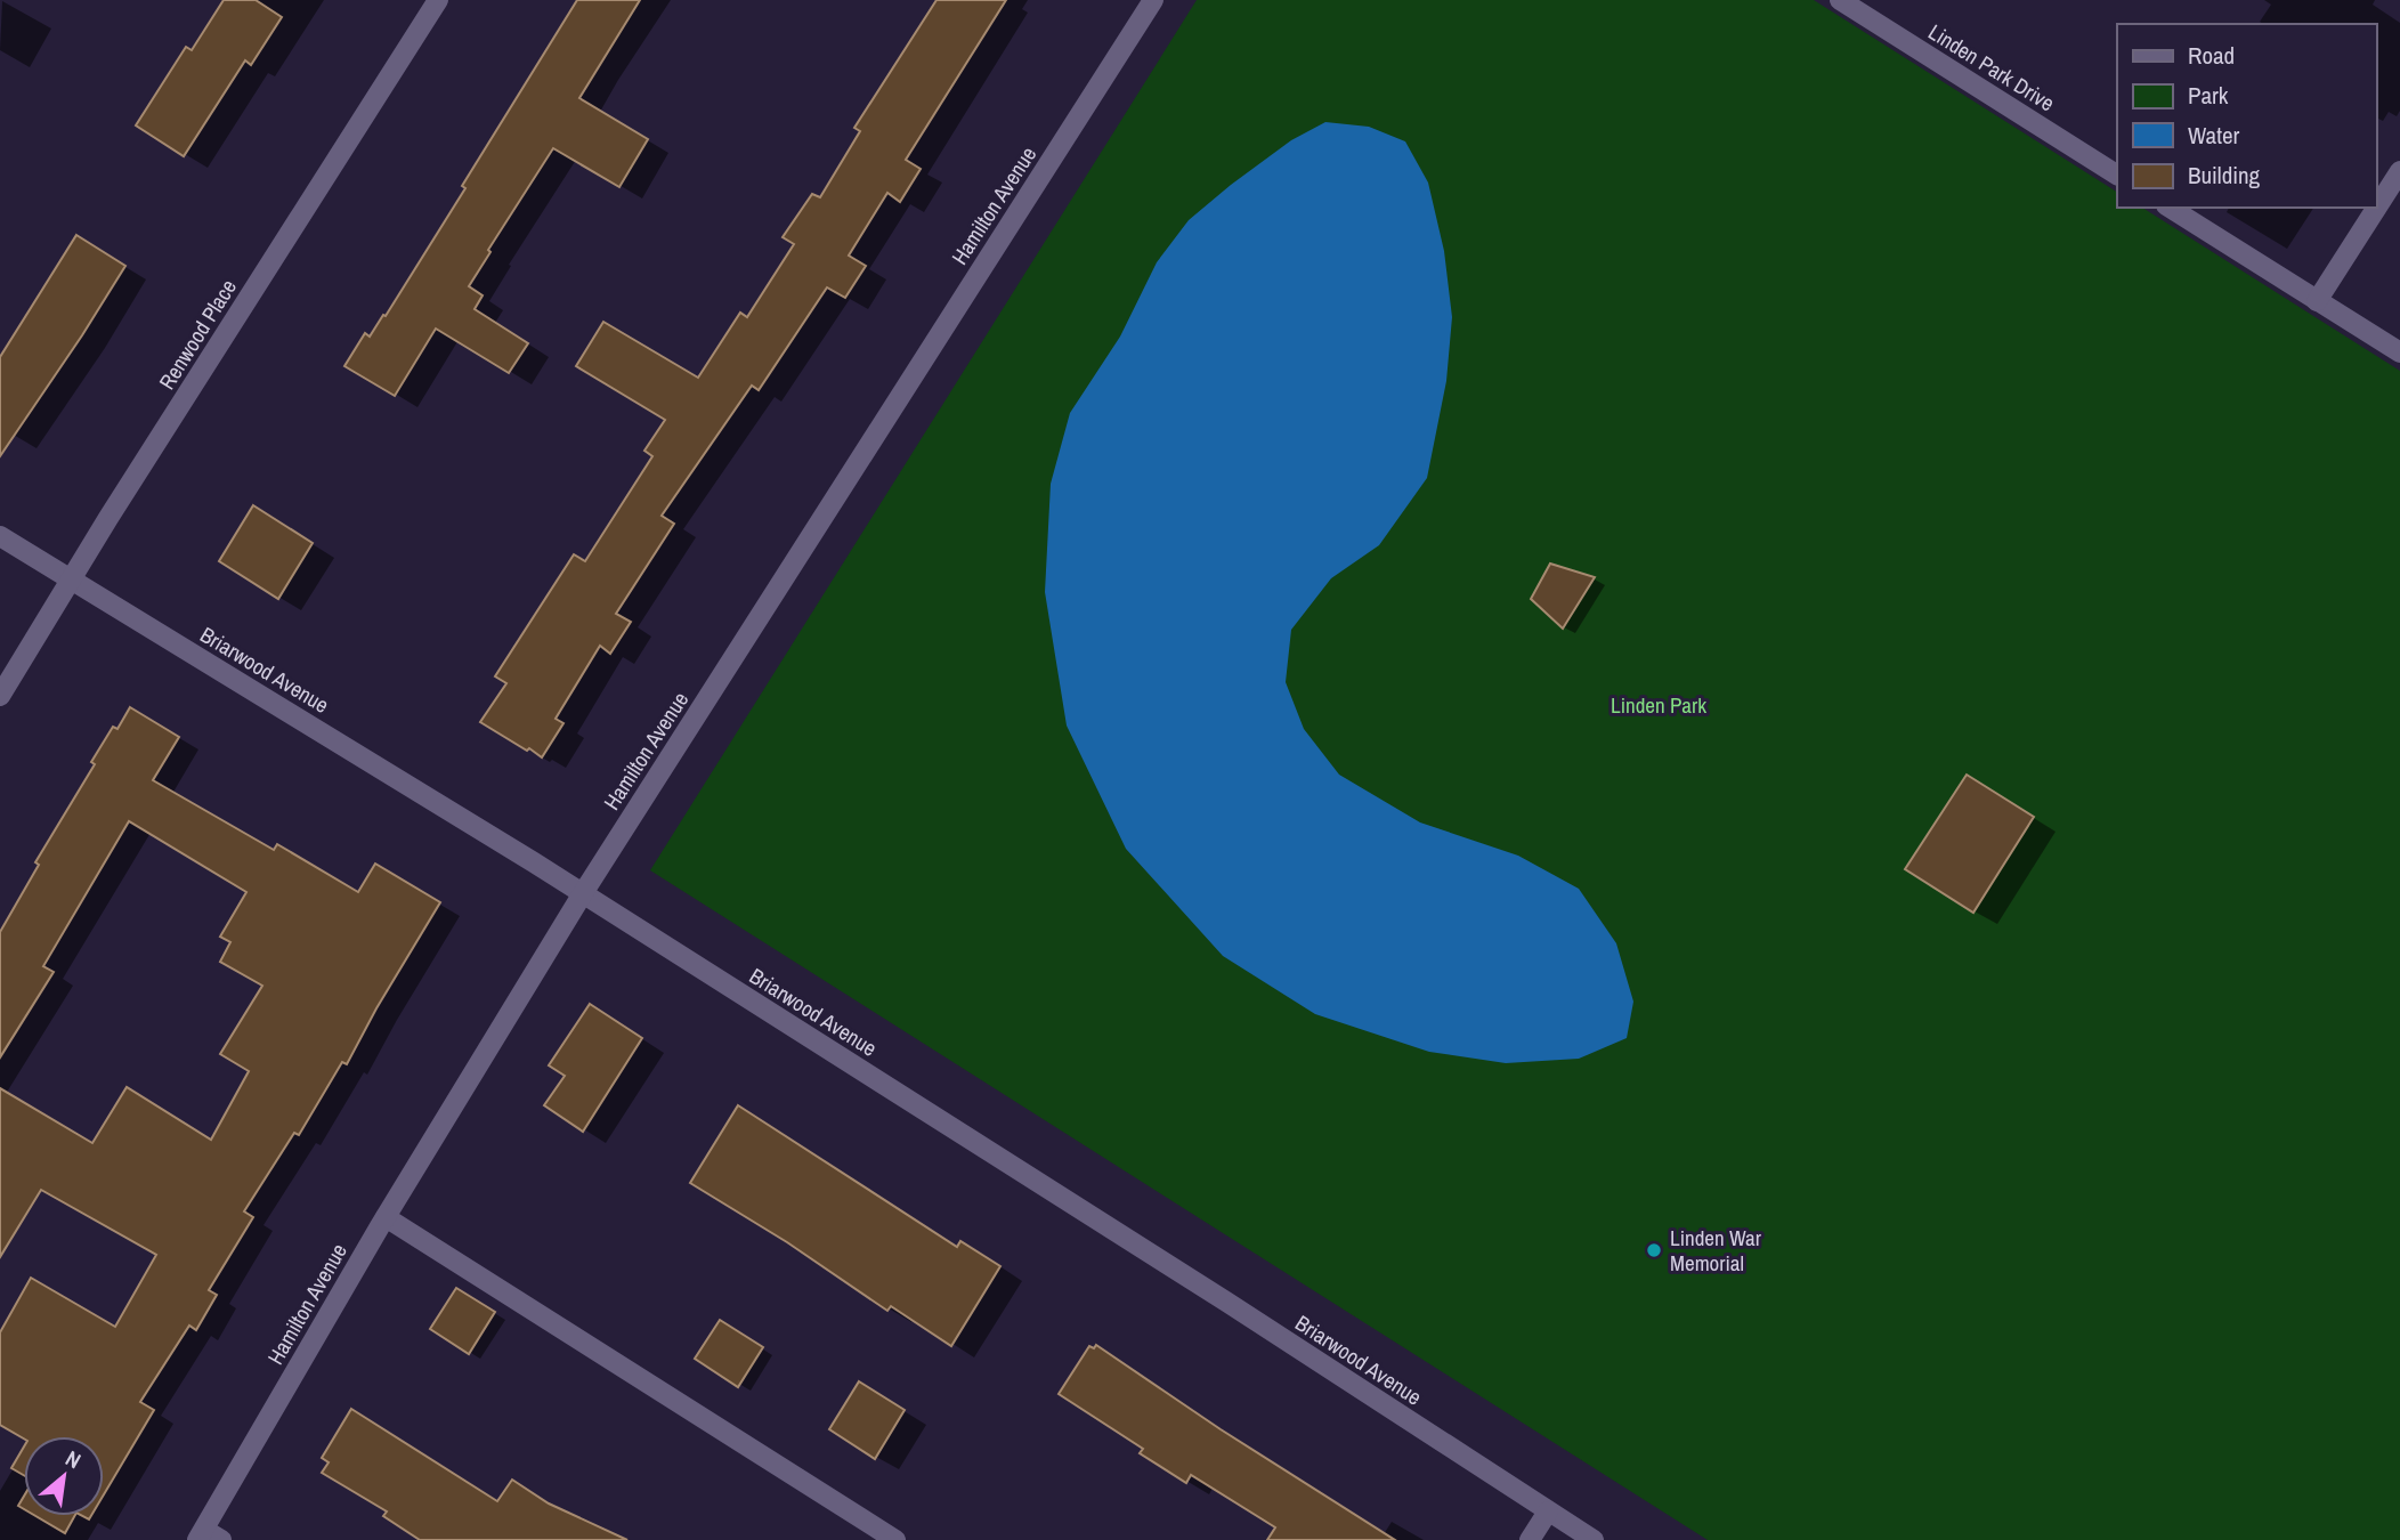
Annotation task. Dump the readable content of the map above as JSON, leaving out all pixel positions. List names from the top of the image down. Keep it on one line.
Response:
{"streets":{"street":["Linden Park Drive","Hamilton Avenue","Renwood Place","Briarwood Avenue"]},"crossings":[["Hamilton Avenue","Briarwood Avenue"],["Renwood Place","Briarwood Avenue"]],"parks":["Linden Park"],"places":["Linden War Memorial"],"legend":["Road","Park","Water","Building"],"north":"top right"}
